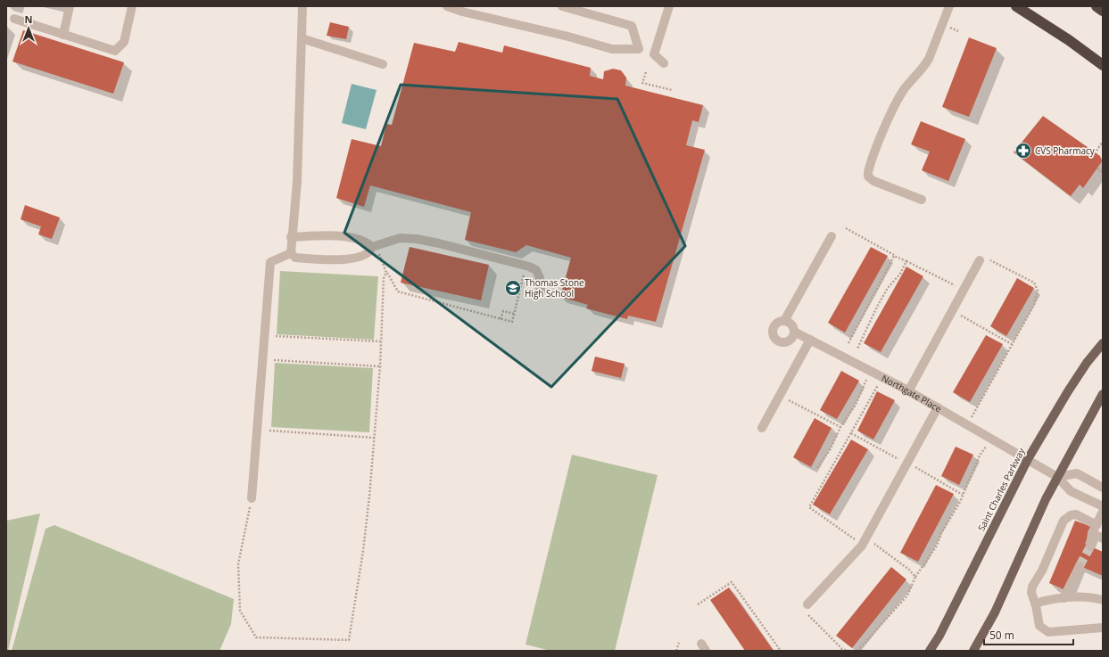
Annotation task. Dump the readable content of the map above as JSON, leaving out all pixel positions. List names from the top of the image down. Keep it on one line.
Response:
{"streets":{"main road":["Saint Charles Parkway"],"street":["Northgate Place"]},"crossings":[["Northgate Place","Saint Charles Parkway"]],"places":{"pharmacy":["CVS Pharmacy"],"school or university":["Thomas Stone High School"]},"scale_bar":"50 m","north":"top"}
